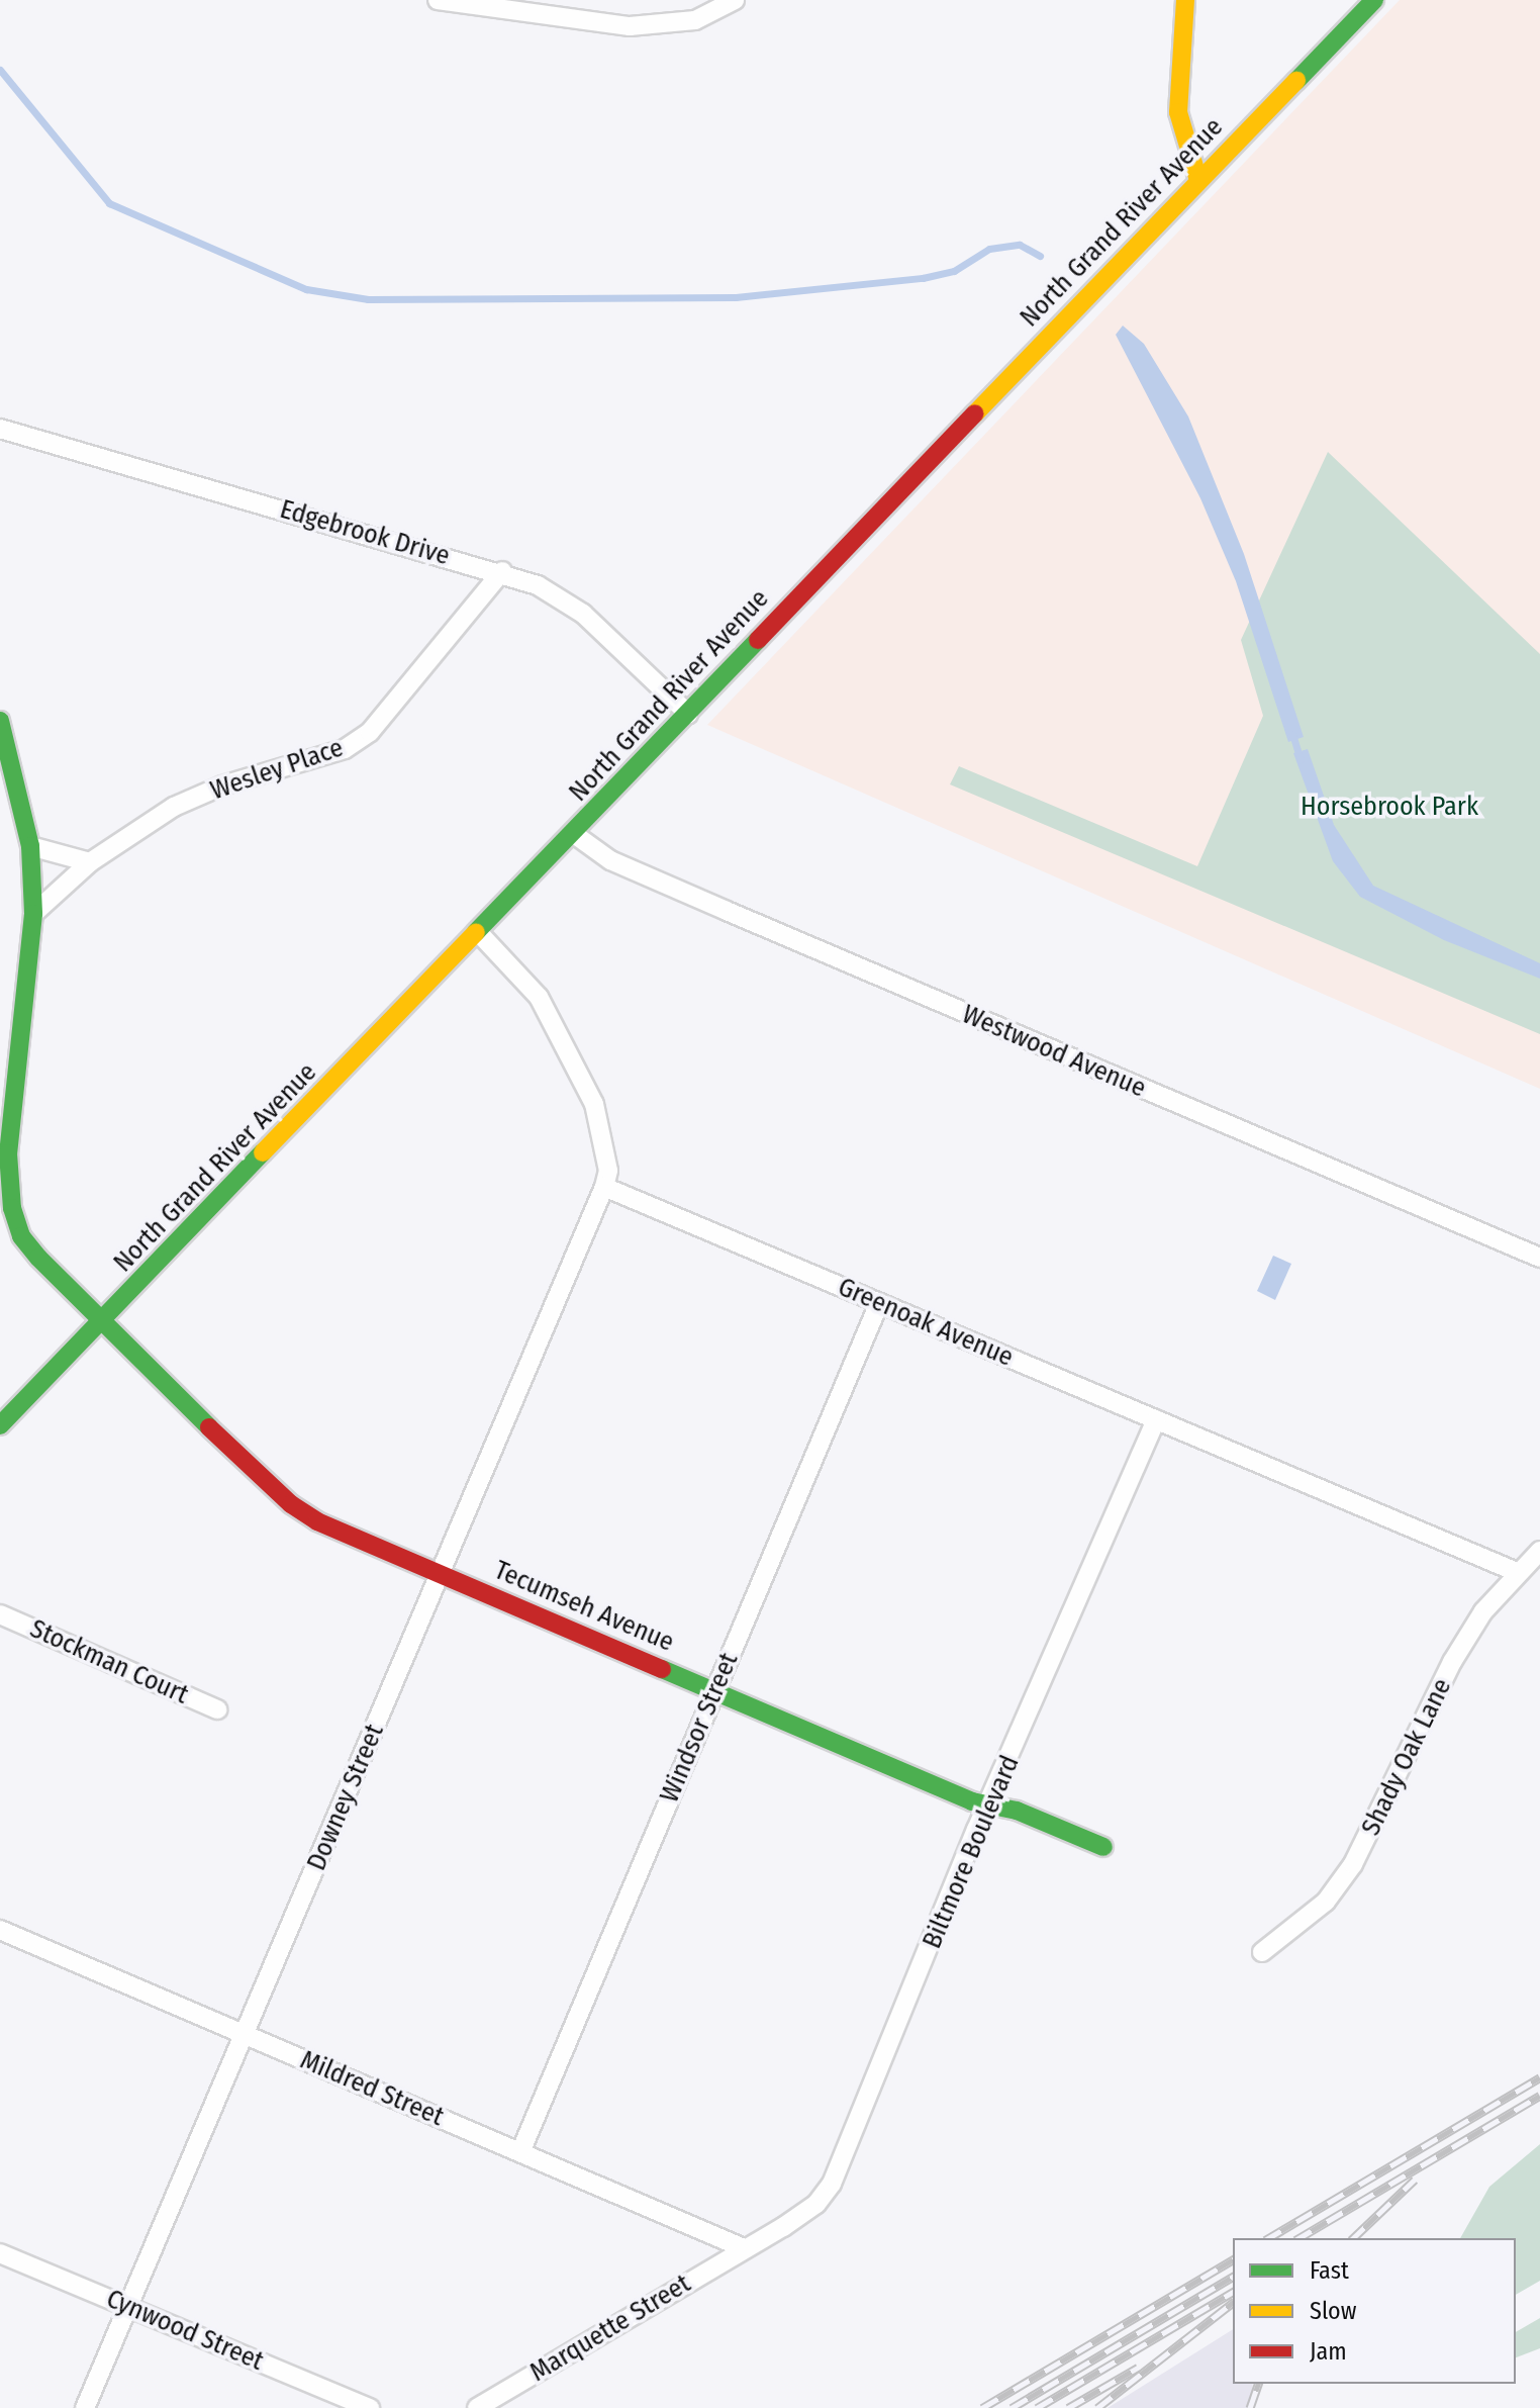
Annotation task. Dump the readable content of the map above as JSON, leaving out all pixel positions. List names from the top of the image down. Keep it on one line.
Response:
{"streets":{"main road":["North Grand River Avenue","Tecumseh Avenue"],"street":["Edgebrook Drive","Wesley Place","Westwood Avenue","Greenoak Avenue","Stockman Court","Windsor Street","Shady Oak Lane","Downey Street","Biltmore Boulevard","Mildred Street","Marquette Street","Cynwood Street"]},"crossings":[["North Grand River Avenue","Edgebrook Drive"],["North Grand River Avenue","Westwood Avenue"],["North Grand River Avenue","Tecumseh Avenue"],["Edgebrook Drive","Wesley Place"],["Wesley Place","Tecumseh Avenue"],["Greenoak Avenue","Windsor Street"],["Greenoak Avenue","Shady Oak Lane"],["Greenoak Avenue","Downey Street"],["Greenoak Avenue","Biltmore Boulevard"],["Tecumseh Avenue","Windsor Street"],["Tecumseh Avenue","Downey Street"],["Tecumseh Avenue","Biltmore Boulevard"],["Windsor Street","Mildred Street"],["Downey Street","Mildred Street"],["Downey Street","Cynwood Street"],["Biltmore Boulevard","Mildred Street"],["Biltmore Boulevard","Marquette Street"],["Mildred Street","Marquette Street"]],"parks":["Horsebrook Park"],"legend":["Fast","Slow","Jam"]}
